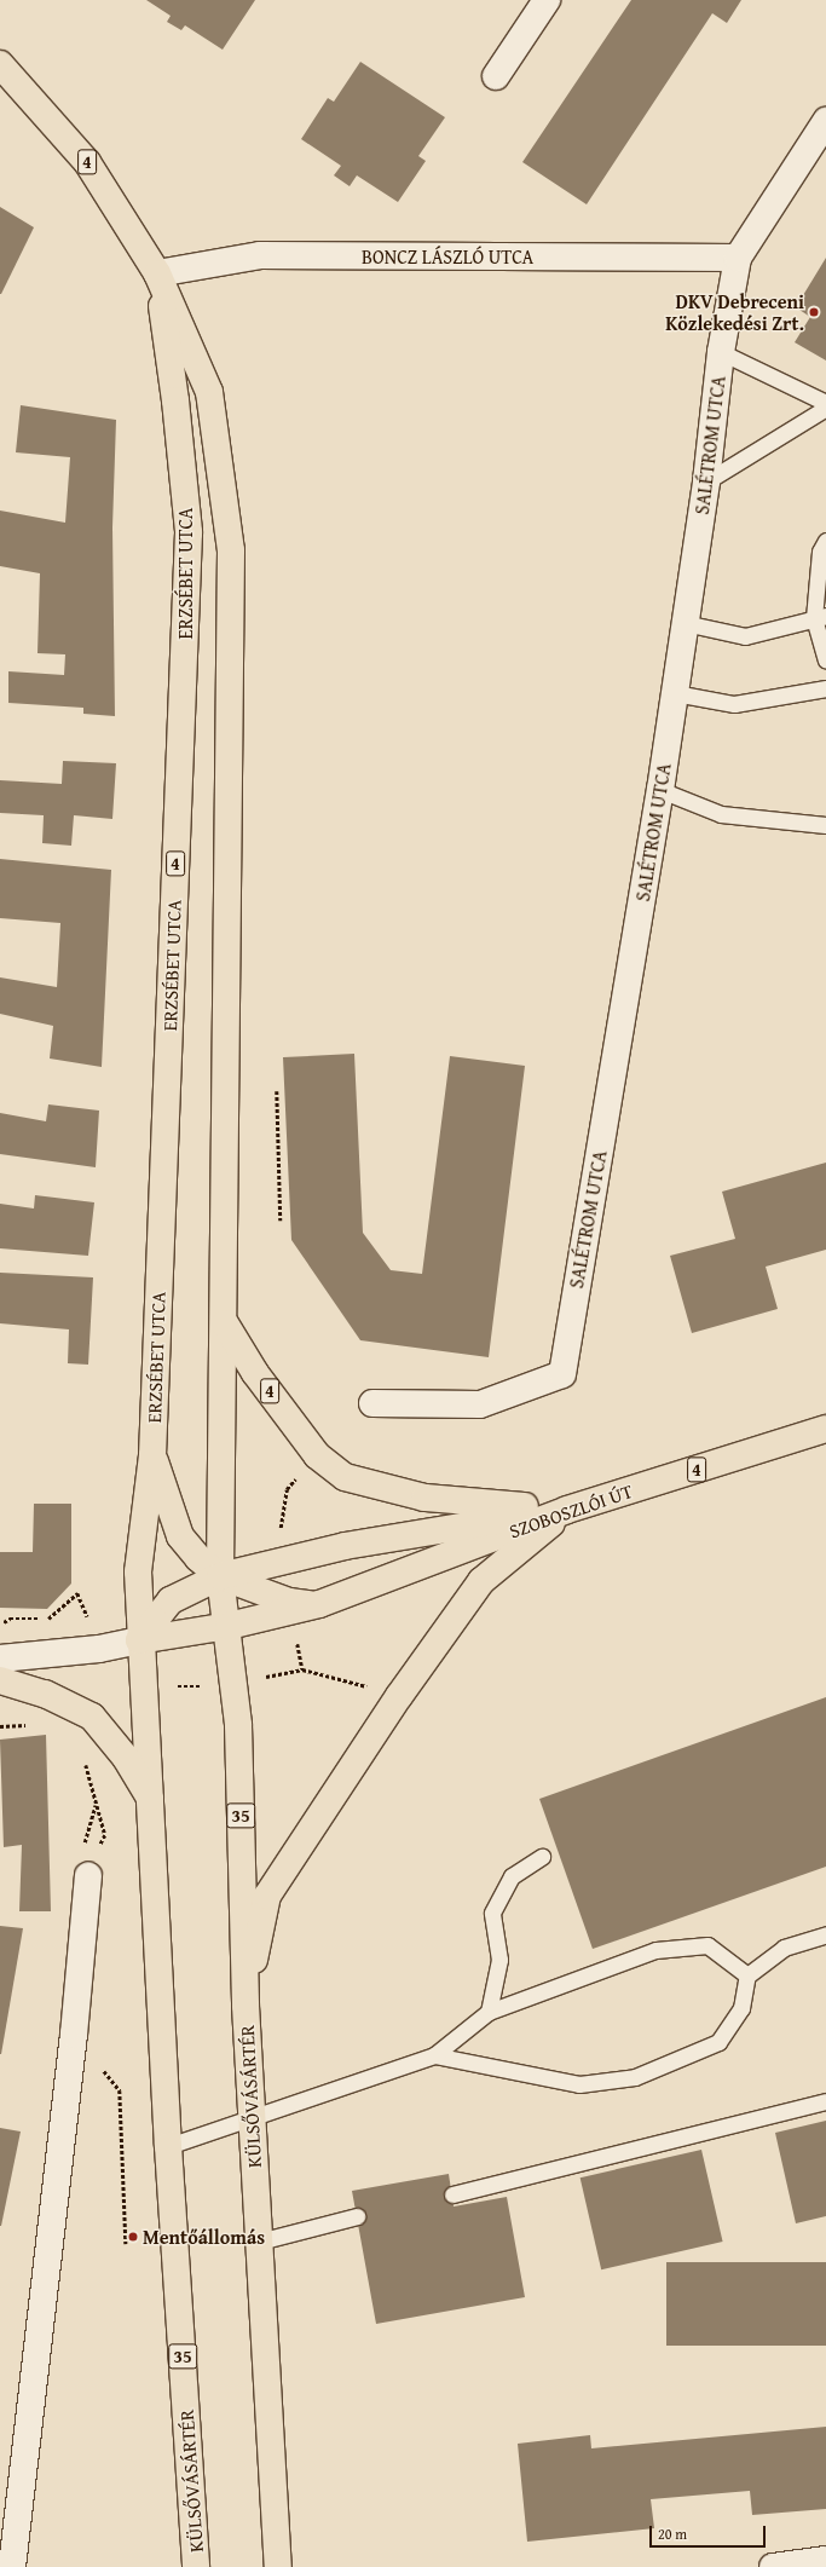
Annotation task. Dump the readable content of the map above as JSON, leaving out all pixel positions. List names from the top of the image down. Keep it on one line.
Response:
{"streets":{"main road":["4","ERZSÉBET UTCA","SZOBOSZLÓI ÚT","35","KÜLSŐVÁSÁRTÉR"],"street":["BONCZ LÁSZLÓ UTCA","SALÉTROM UTCA"]},"crossings":[["4","ERZSÉBET UTCA"],["4","SZOBOSZLÓI ÚT"],["4","KÜLSŐVÁSÁRTÉR"],["BONCZ LÁSZLÓ UTCA","SALÉTROM UTCA"],["BONCZ LÁSZLÓ UTCA","ERZSÉBET UTCA"],["ERZSÉBET UTCA","SZOBOSZLÓI ÚT"],["ERZSÉBET UTCA","KÜLSŐVÁSÁRTÉR"],["SZOBOSZLÓI ÚT","KÜLSŐVÁSÁRTÉR"]],"places":["DKV Debreceni Közlekedési Zrt.","Mentőállomás"],"scale_bar":"20 m"}
